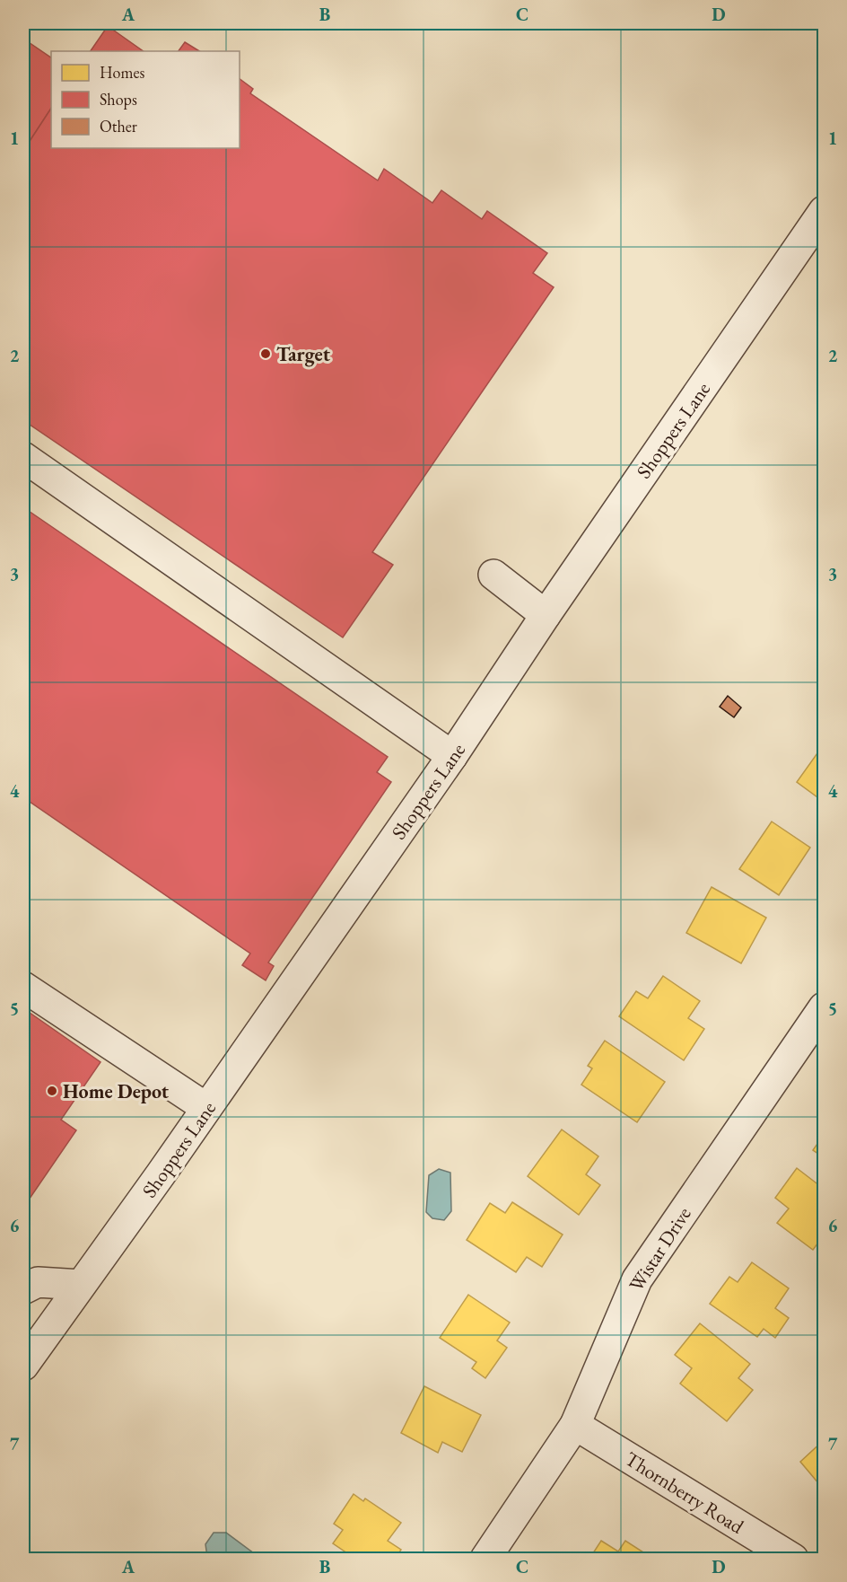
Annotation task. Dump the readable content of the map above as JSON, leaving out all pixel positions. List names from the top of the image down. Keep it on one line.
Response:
{"streets":{"street":["Shoppers Lane","Wistar Drive","Thornberry Road"]},"crossings":[["Wistar Drive","Thornberry Road"]],"places":["Target","Home Depot"],"legend":["Homes","Shops","Other"],"grid":{"columns":["A","B","C","D"],"rows":["1","2","3","4","5","6","7"]}}
